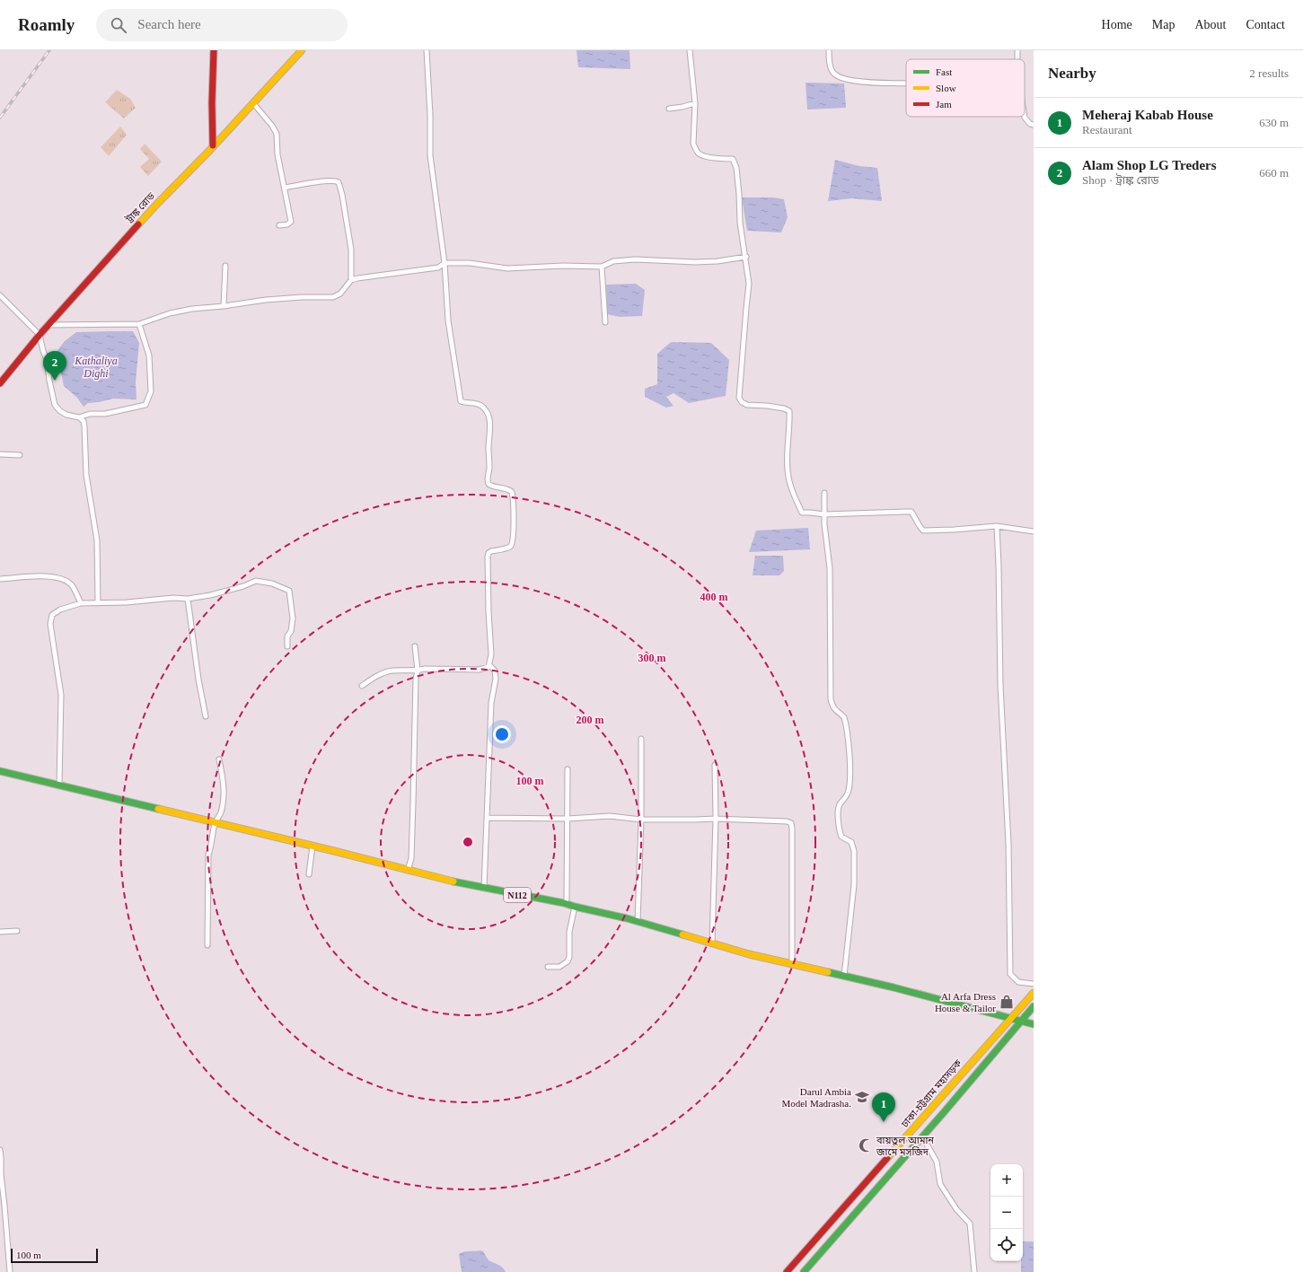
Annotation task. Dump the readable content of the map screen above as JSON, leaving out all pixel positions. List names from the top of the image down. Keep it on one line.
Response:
{"streets":{"main road":["ট্রাঙ্ক রোড","N112","ঢাকা-চট্টগ্রাম মহাসড়ক"]},"crossings":[["N112","ঢাকা-চট্টগ্রাম মহাসড়ক"]],"water":["Kathaliya Dighi"],"places":{"shop":["Al Arfa Dress House & Tailor"],"school or university":["Darul Ambia Model Madrasha."],"mosque":["বায়তুল আমান জামে মসজিদ"]},"legend":["Fast","Slow","Jam"],"scale_bar":"100 m","page":{"header":"Roamly","search":"Search here","nav":["Home","Map","About","Contact"],"heading":["Nearby","2 results"],"list":[{"mark":"1","name":"Meheraj Kabab House","note":"Restaurant","value":"630 m"},{"mark":"2","name":"Alam Shop LG Treders","note":"Shop · ট্রাঙ্ক রোড","value":"660 m"}],"pins":["2","1"],"map_buttons":["+","−"],"scale":"100 m"},"rings":["400 m","300 m","200 m","100 m"]}
